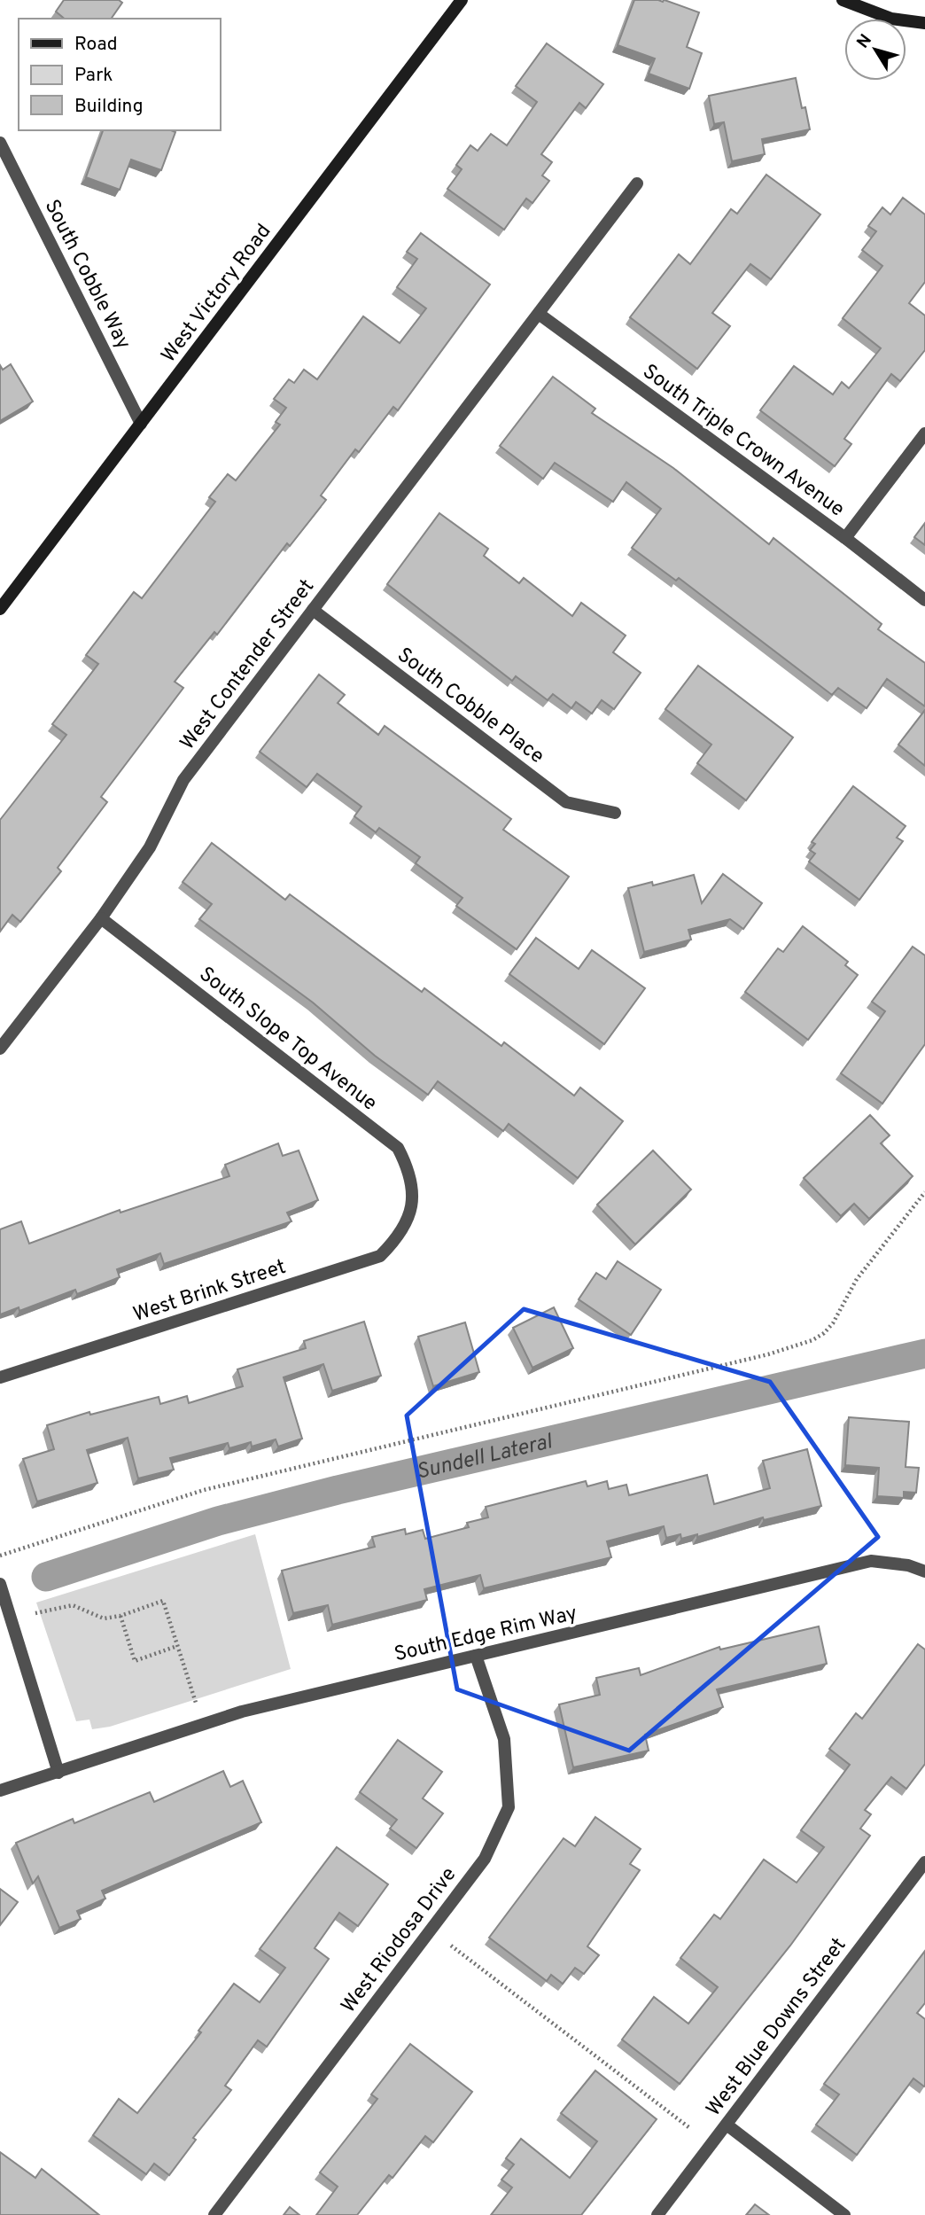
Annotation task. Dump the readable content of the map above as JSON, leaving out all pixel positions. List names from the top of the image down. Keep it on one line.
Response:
{"streets":{"main road":["West Victory Road"],"street":["South Cobble Way","South Triple Crown Avenue","West Contender Street","South Cobble Place","South Slope Top Avenue","West Brink Street","South Edge Rim Way","West Riodosa Drive","West Blue Downs Street"]},"crossings":[["South Cobble Way","West Victory Road"],["South Triple Crown Avenue","West Contender Street"],["West Contender Street","South Cobble Place"],["West Contender Street","South Slope Top Avenue"],["South Slope Top Avenue","West Brink Street"],["South Edge Rim Way","West Riodosa Drive"]],"water":["Sundell Lateral"],"legend":["Road","Park","Building"],"north":"top left"}
